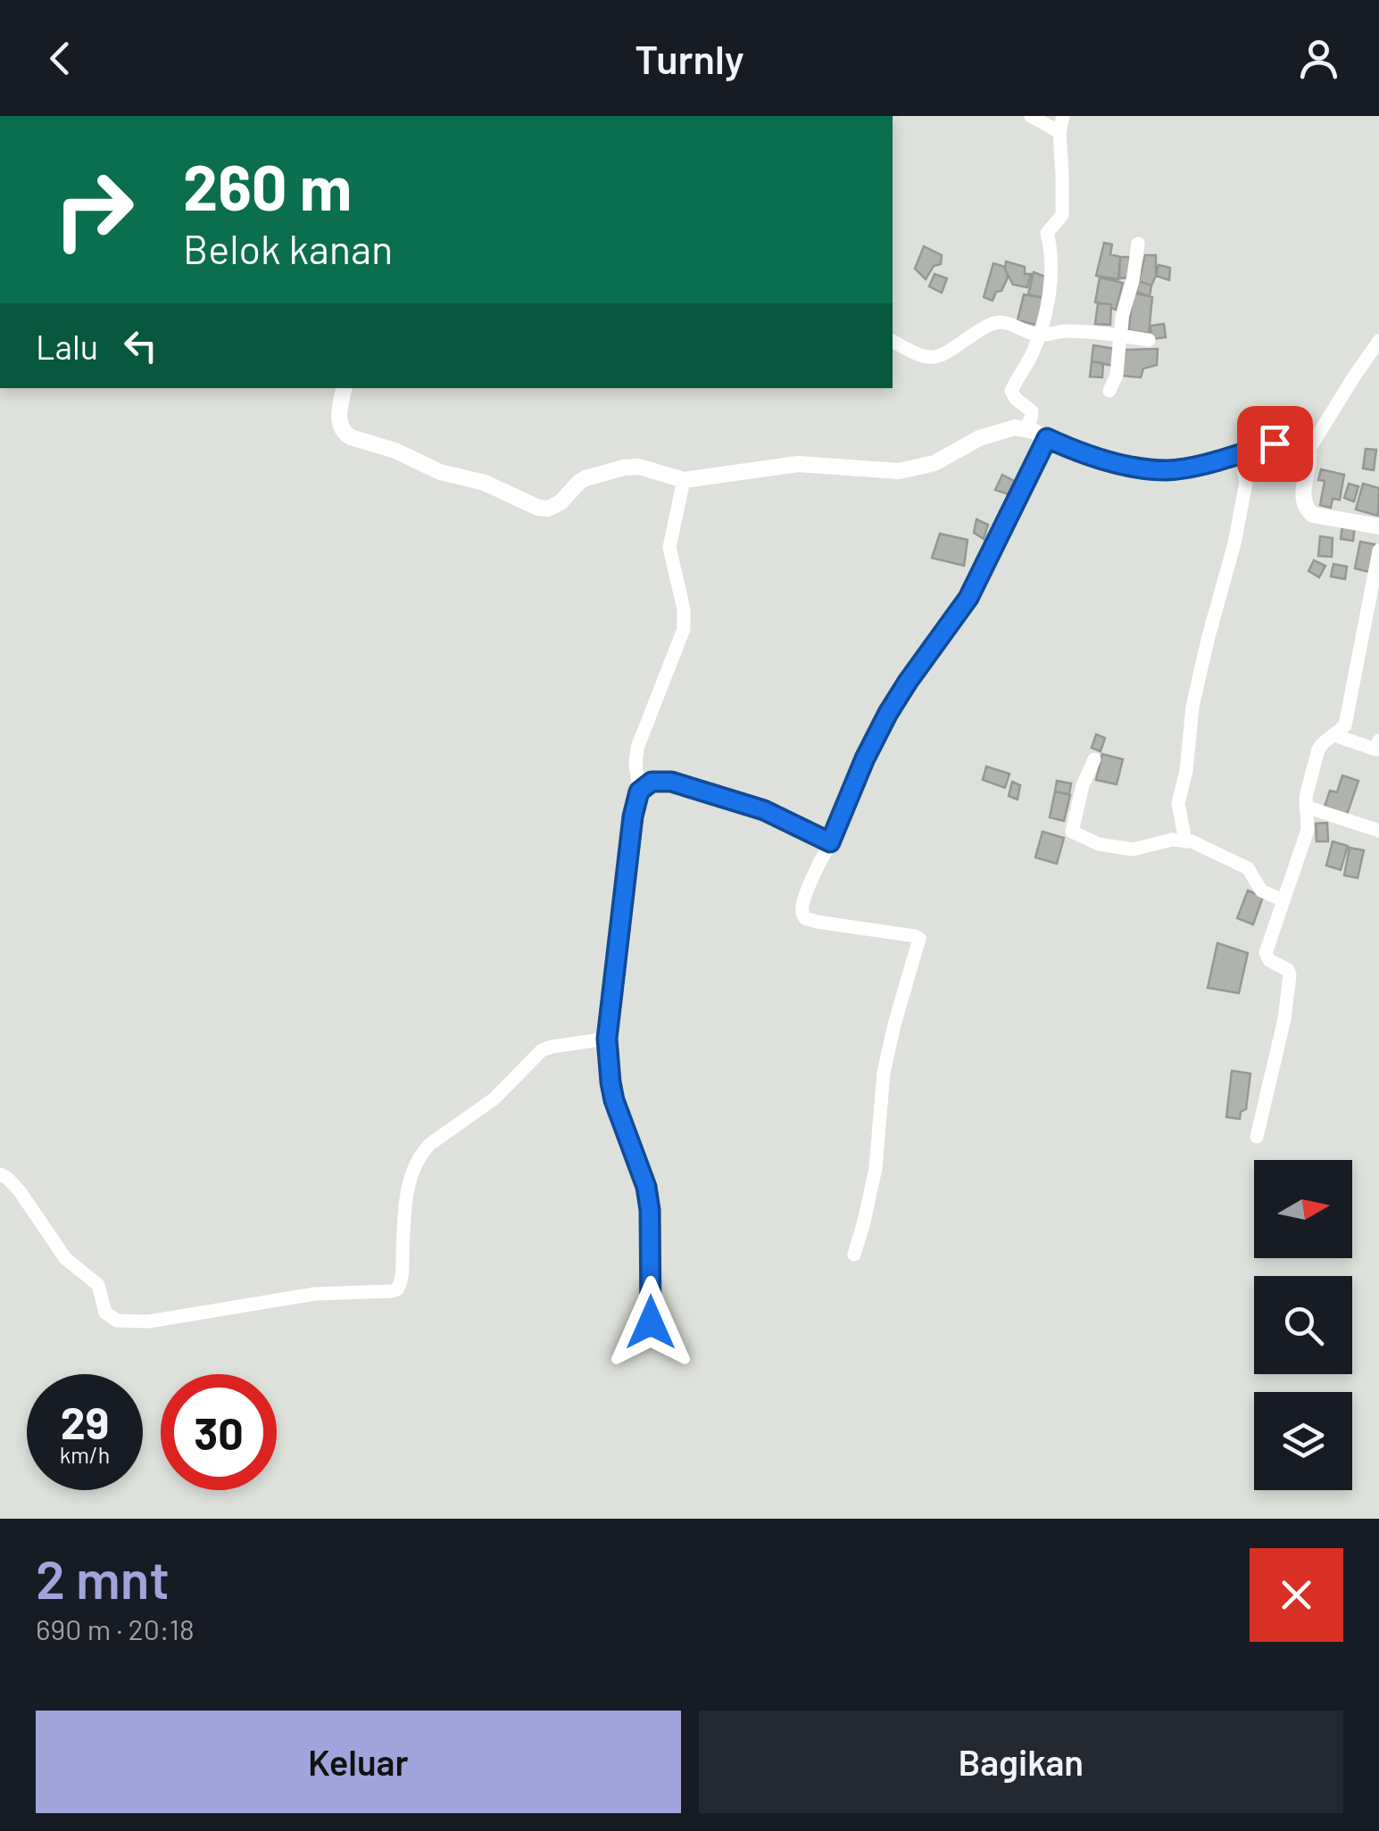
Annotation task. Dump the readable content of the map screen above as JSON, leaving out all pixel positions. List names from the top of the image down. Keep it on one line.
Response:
{"north":"right","page":{"header":"Turnly","turn":["260 m","Belok kanan"],"then":"Lalu","speed":"29 km/h","limit":"30","heading":["2 mnt","690 m · 20:18"],"buttons":["Keluar","Bagikan"]}}
